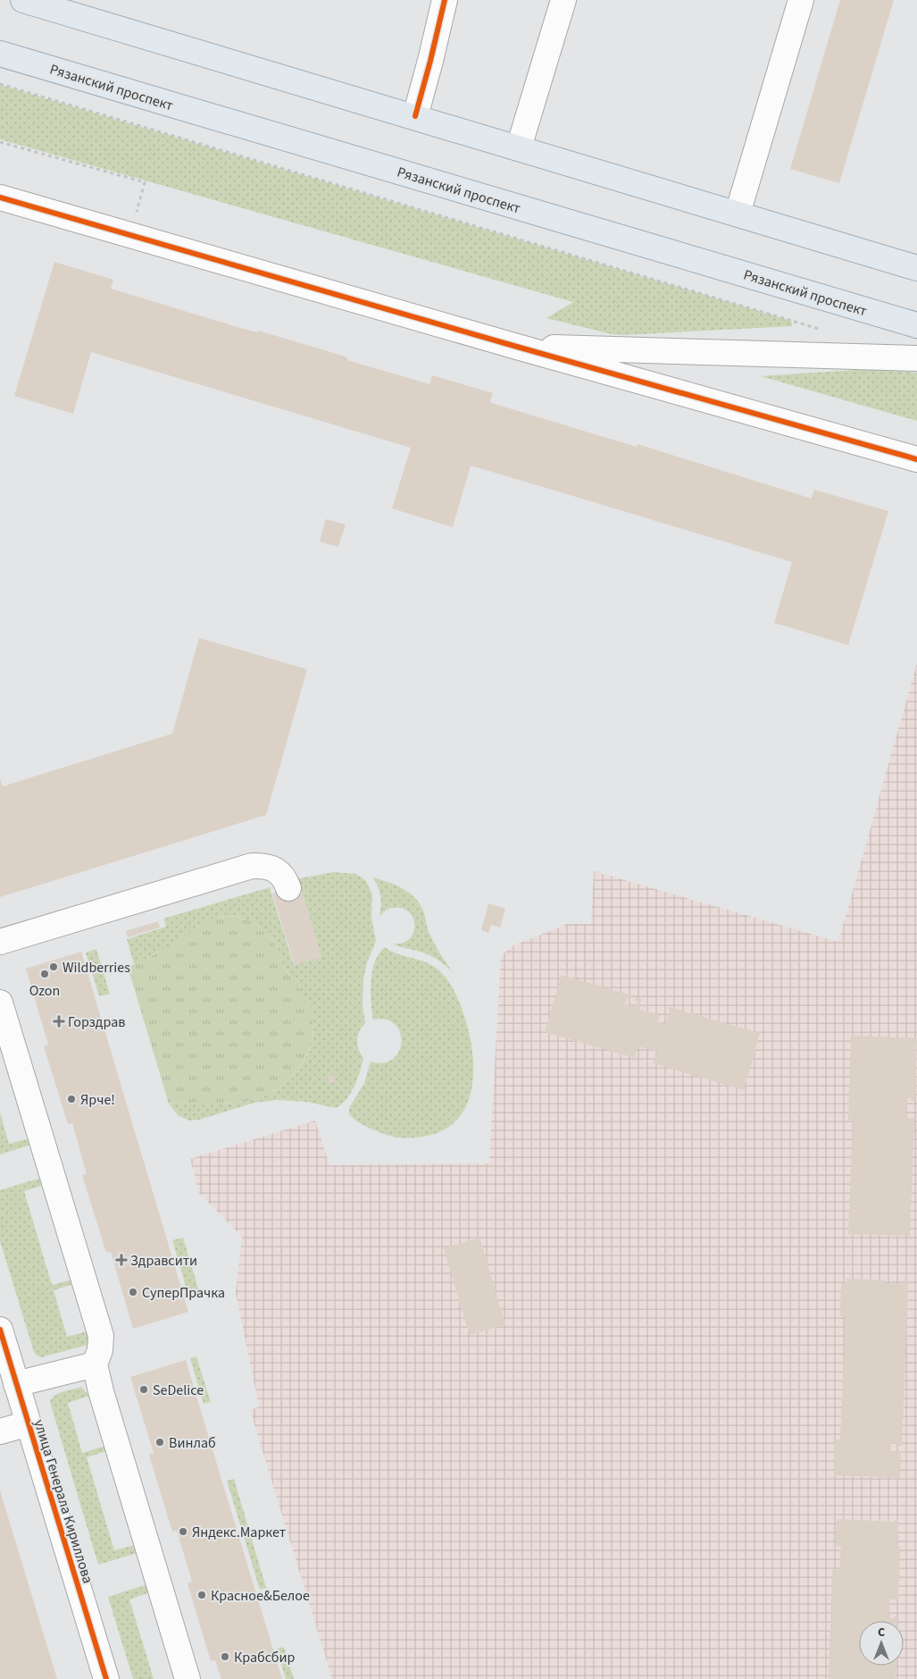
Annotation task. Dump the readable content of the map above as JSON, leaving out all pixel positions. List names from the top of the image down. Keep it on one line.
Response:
{"streets":{"main road":["Рязанский проспект"],"street":["улица Генерала Кириллова"]},"places":{"other":["Wildberries","Ozon","Ярче!","СуперПрачка","SeDelice","Винлаб","Яндекс.Маркет","Красное&Белое","Крабсбир"],"health":["Горздрав","Здравсити"]},"north":"top"}
